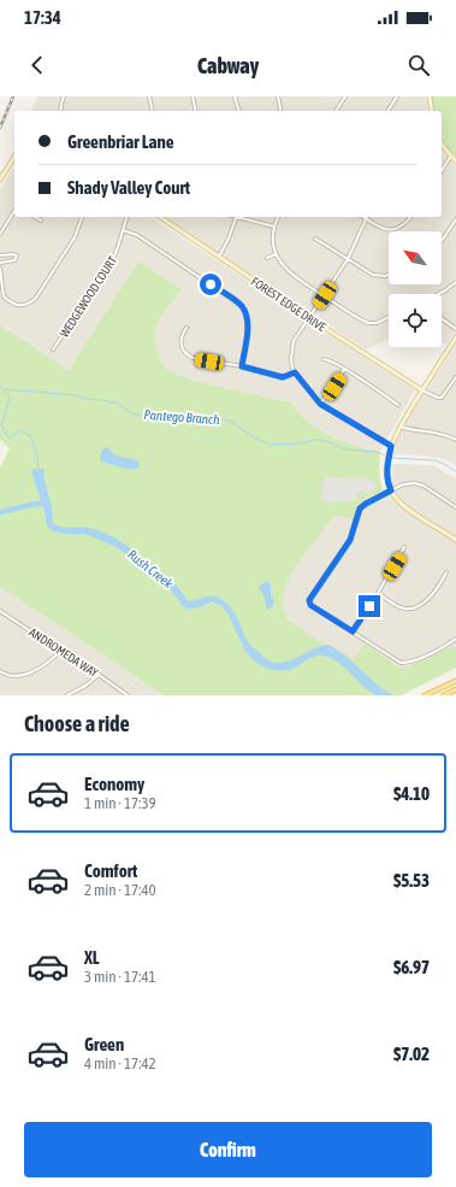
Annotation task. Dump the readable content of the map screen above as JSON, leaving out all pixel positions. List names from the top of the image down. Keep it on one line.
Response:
{"streets":{"street":["WEDGEWOOD COURT","FOREST EDGE DRIVE","ANDROMEDA WAY"]},"water":["Pantego Branch","Rush Creek"],"north":"top left","page":{"status":"17:34","header":"Cabway","banner":["Greenbriar Lane","Shady Valley Court"],"heading":"Choose a ride","list":[{"name":"Economy","note":"1 min · 17:39","value":"$4.10"},{"name":"Comfort","note":"2 min · 17:40","value":"$5.53"},{"name":"XL","note":"3 min · 17:41","value":"$6.97"},{"name":"Green","note":"4 min · 17:42","value":"$7.02"}],"buttons":"Confirm"}}
